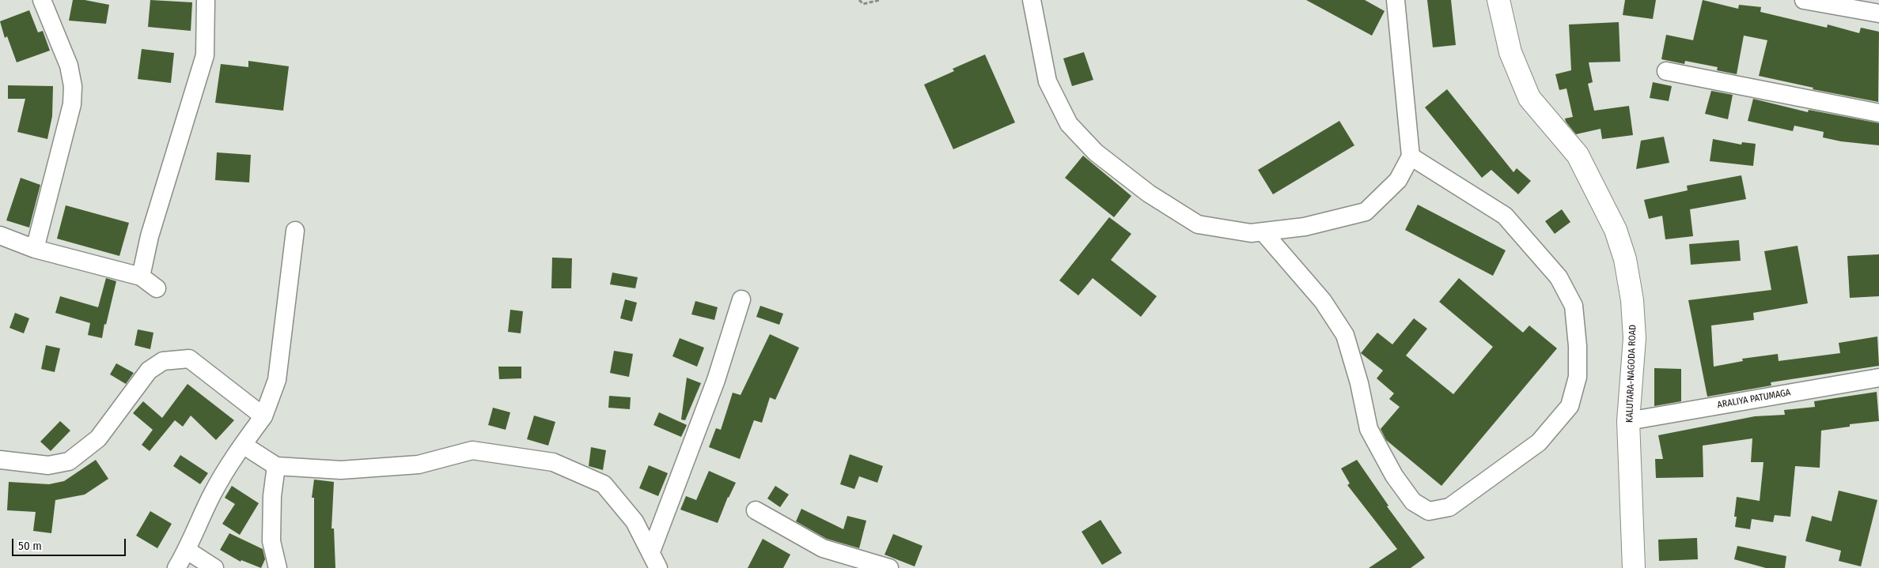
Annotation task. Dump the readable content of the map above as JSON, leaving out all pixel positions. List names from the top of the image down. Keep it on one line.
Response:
{"streets":{"main road":["KALUTARA-NAGODA ROAD"],"street":["ARALIYA PATUMAGA"]},"crossings":[["KALUTARA-NAGODA ROAD","ARALIYA PATUMAGA"]],"scale_bar":"50 m"}
